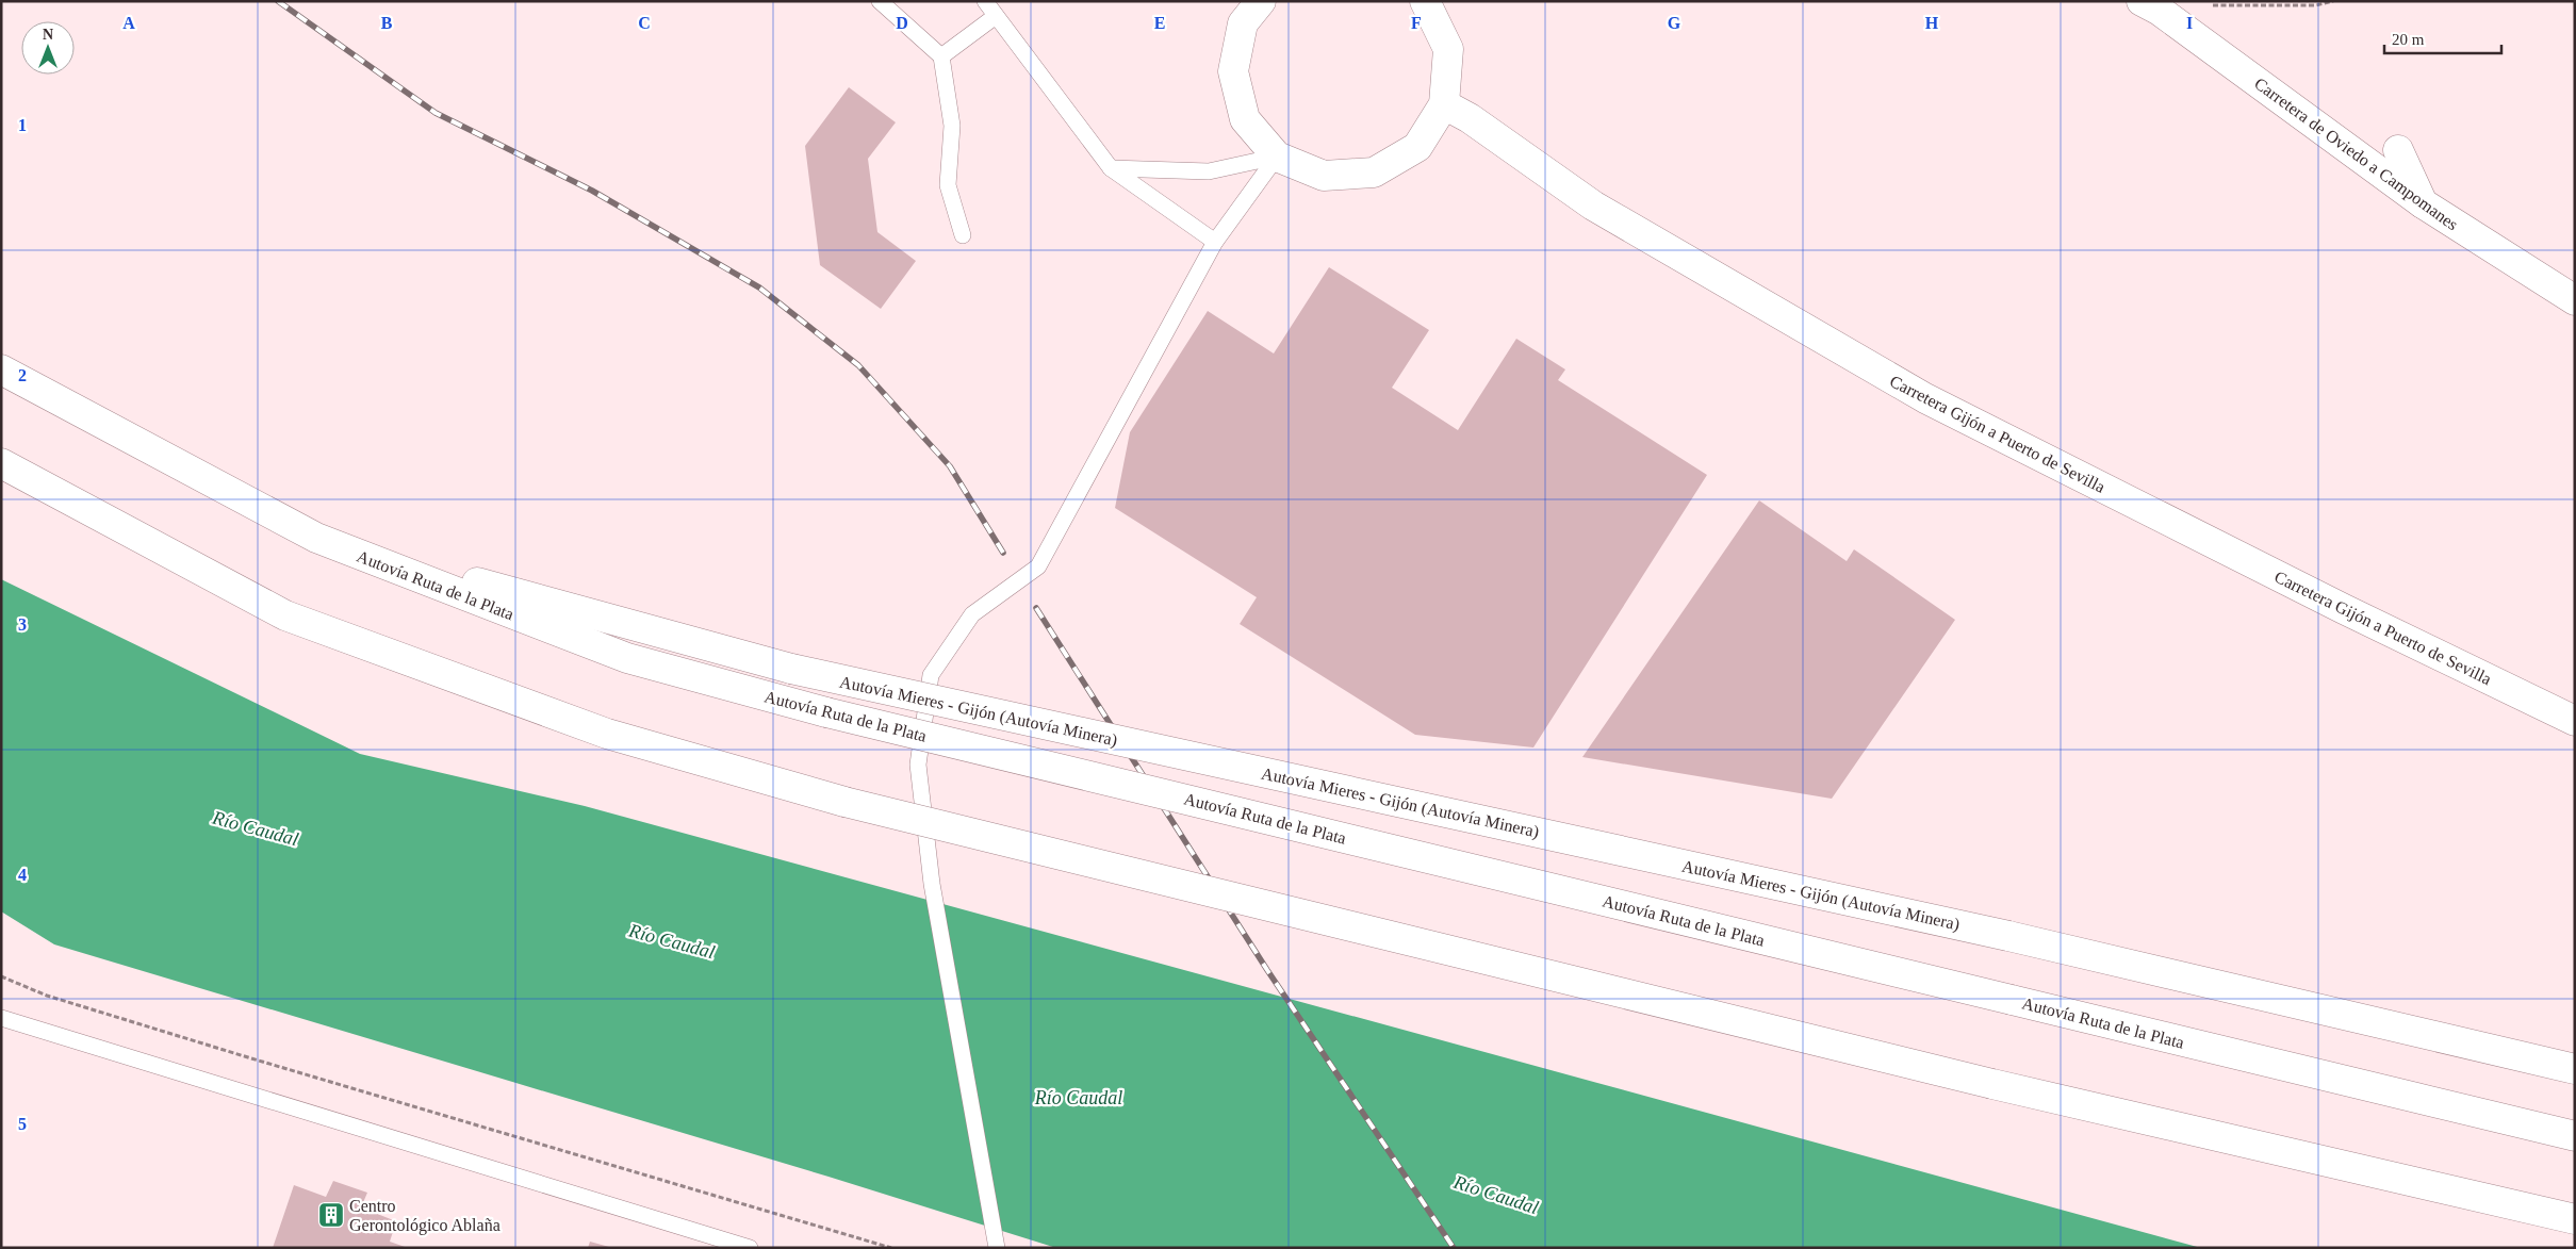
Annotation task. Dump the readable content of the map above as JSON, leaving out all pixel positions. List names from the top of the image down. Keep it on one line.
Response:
{"streets":{"main road":["Carretera de Oviedo a Campomanes","Carretera Gijón a Puerto de Sevilla","Autovía Ruta de la Plata","Autovía Mieres - Gijón (Autovía Minera)"]},"crossings":[["Autovía Ruta de la Plata","Autovía Mieres - Gijón (Autovía Minera)"]],"water":["Río Caudal"],"places":{"building":["Centro Gerontológico Ablaña"]},"scale_bar":"20 m","north":"top","grid":{"columns":["A","B","C","D","E","F","G","H","I"],"rows":["1","2","3","4","5"]}}
